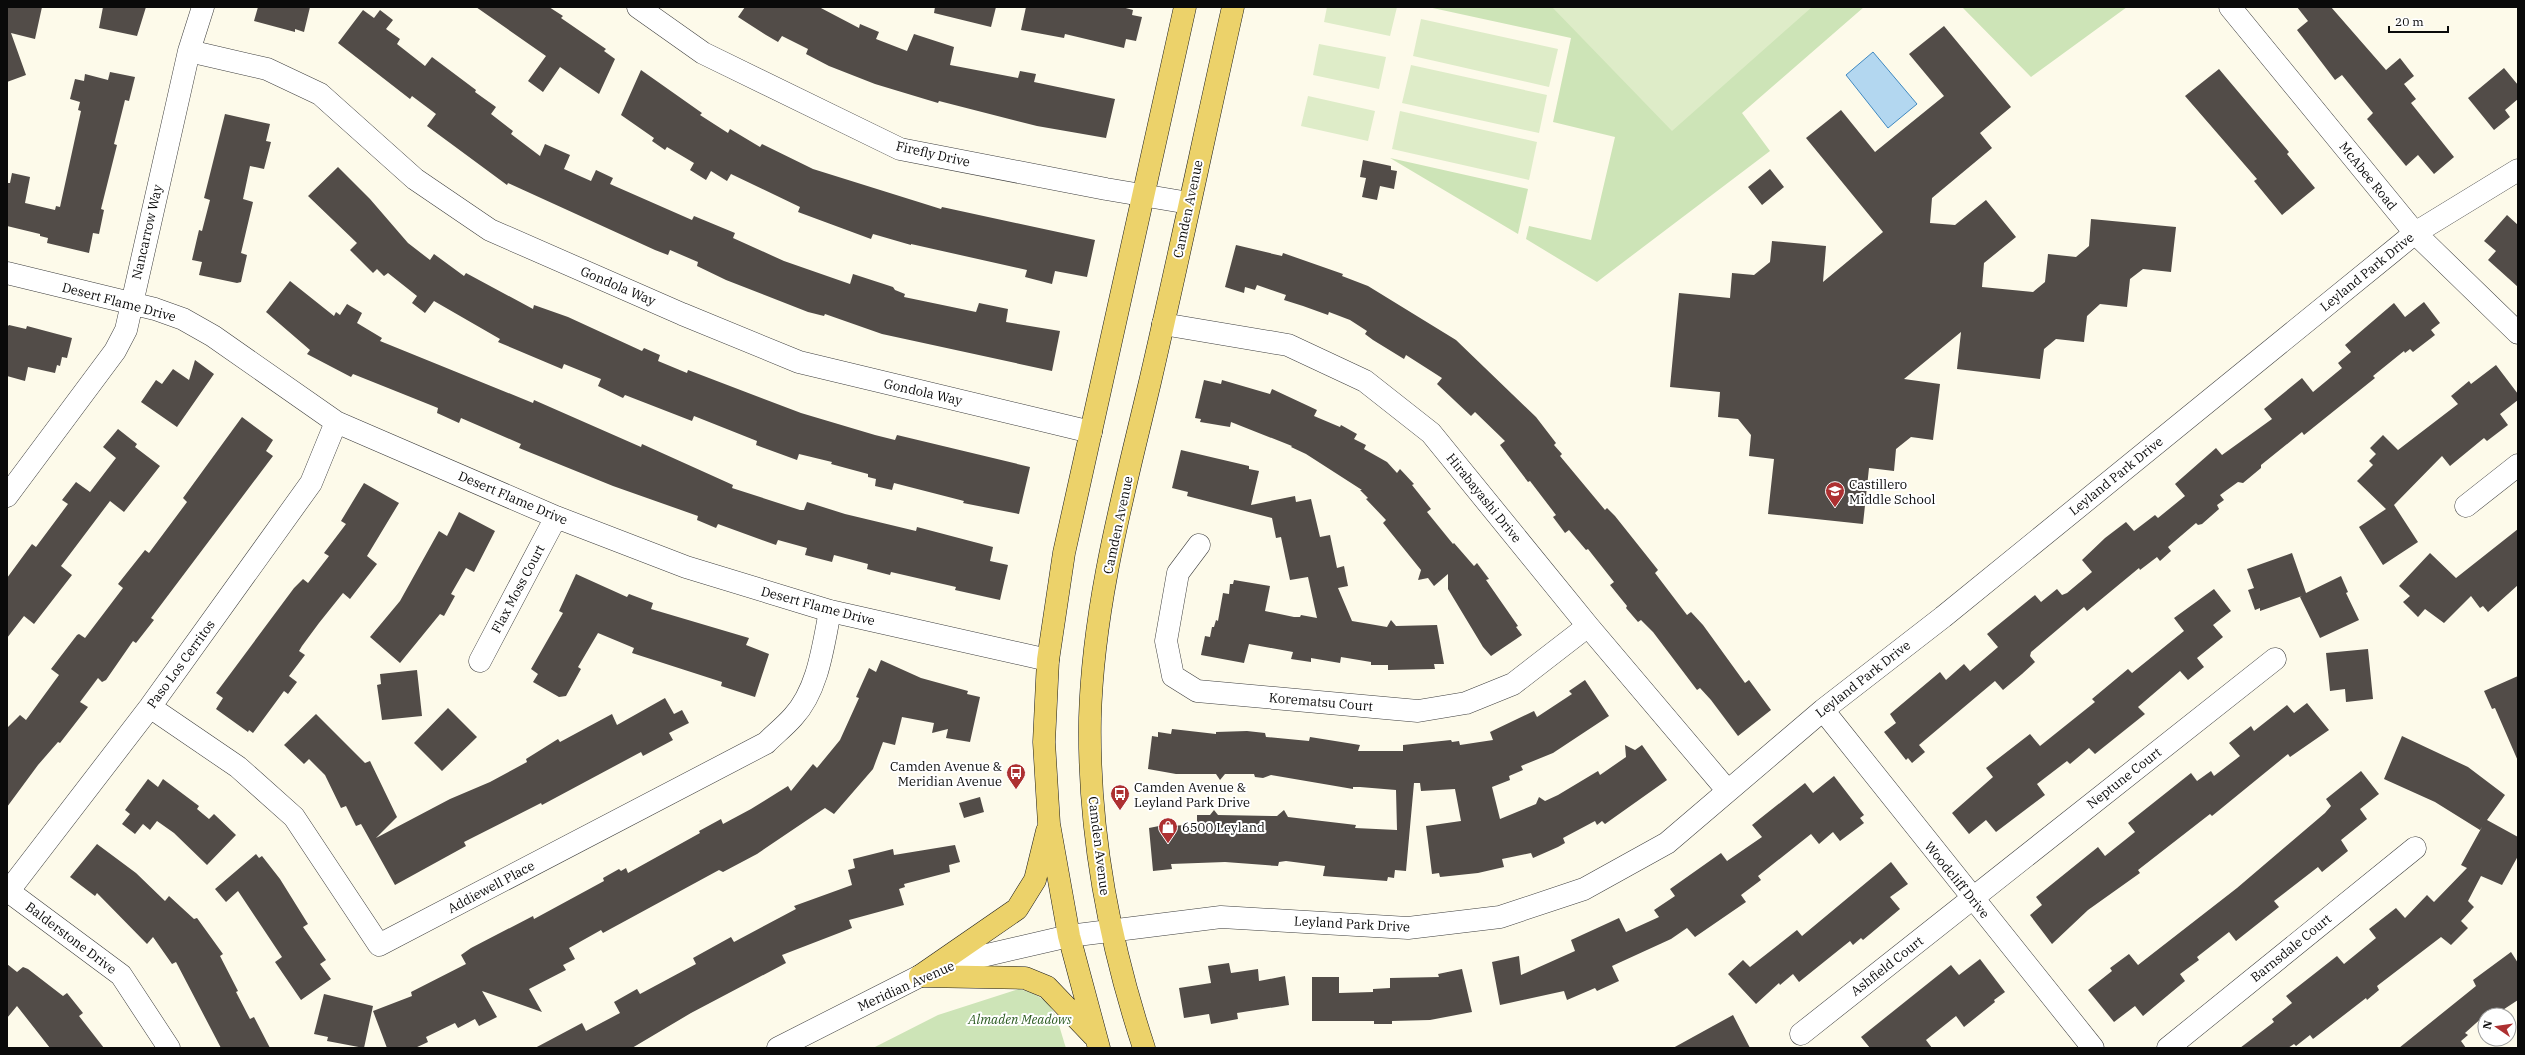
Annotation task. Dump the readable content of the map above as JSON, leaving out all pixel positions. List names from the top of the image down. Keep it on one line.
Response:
{"streets":{"main road":["Camden Avenue"],"street":["Firefly Drive","McAbee Road","Nancarrow Way","Leyland Park Drive","Gondola Way","Desert Flame Drive","Hirabayashi Drive","Flax Moss Court","Paso Los Cerritos","Korematsu Court","Neptune Court","Woodcliff Drive","Addiewell Place","Balderstone Drive","Barnsdale Court","Ashfield Court","Meridian Avenue"]},"crossings":[["Firefly Drive","Camden Avenue"],["McAbee Road","Leyland Park Drive"],["Camden Avenue","Leyland Park Drive"],["Camden Avenue","Hirabayashi Drive"],["Camden Avenue","Meridian Avenue"],["Nancarrow Way","Gondola Way"],["Nancarrow Way","Desert Flame Drive"],["Leyland Park Drive","Hirabayashi Drive"],["Leyland Park Drive","Woodcliff Drive"],["Leyland Park Drive","Meridian Avenue"],["Desert Flame Drive","Flax Moss Court"],["Desert Flame Drive","Paso Los Cerritos"],["Desert Flame Drive","Addiewell Place"],["Hirabayashi Drive","Korematsu Court"],["Paso Los Cerritos","Addiewell Place"],["Paso Los Cerritos","Balderstone Drive"],["Neptune Court","Woodcliff Drive"],["Neptune Court","Ashfield Court"],["Woodcliff Drive","Ashfield Court"]],"parks":["Almaden Meadows"],"places":{"school or university":["Castillero Middle School"],"bus stop":["Camden Avenue & Meridian Avenue","Camden Avenue & Leyland Park Drive"],"shop":["6500 Leyland"]},"scale_bar":"20 m","north":"left"}
